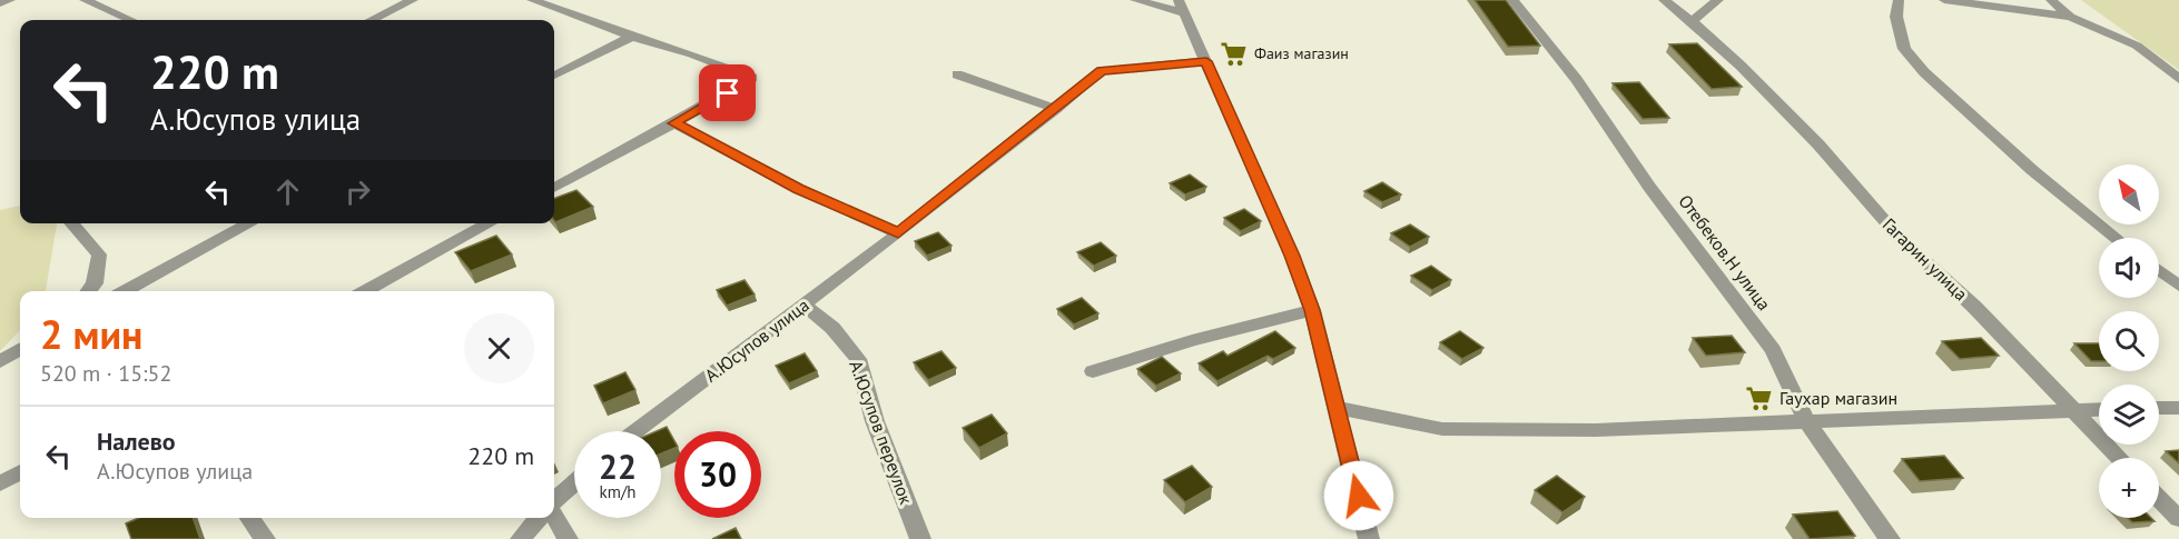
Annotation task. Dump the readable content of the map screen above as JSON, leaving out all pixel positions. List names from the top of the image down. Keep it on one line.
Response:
{"streets":{"street":["Отебеков.Н улица","Гагарин улица","А.Юсупов улица","А.Юсупов переулок"]},"crossings":[["А.Юсупов улица","А.Юсупов переулок"]],"places":{"supermarket":["Фаиз магазин","Гаухар магазин"]},"north":"top left","page":{"turn":["220 m","А.Юсупов улица"],"map_buttons":"+","heading":["2 мин","520 m · 15:52"],"list":[{"name":"Налево","note":"А.Юсупов улица","value":"220 m"}],"speed":"22 km/h","limit":"30"}}
